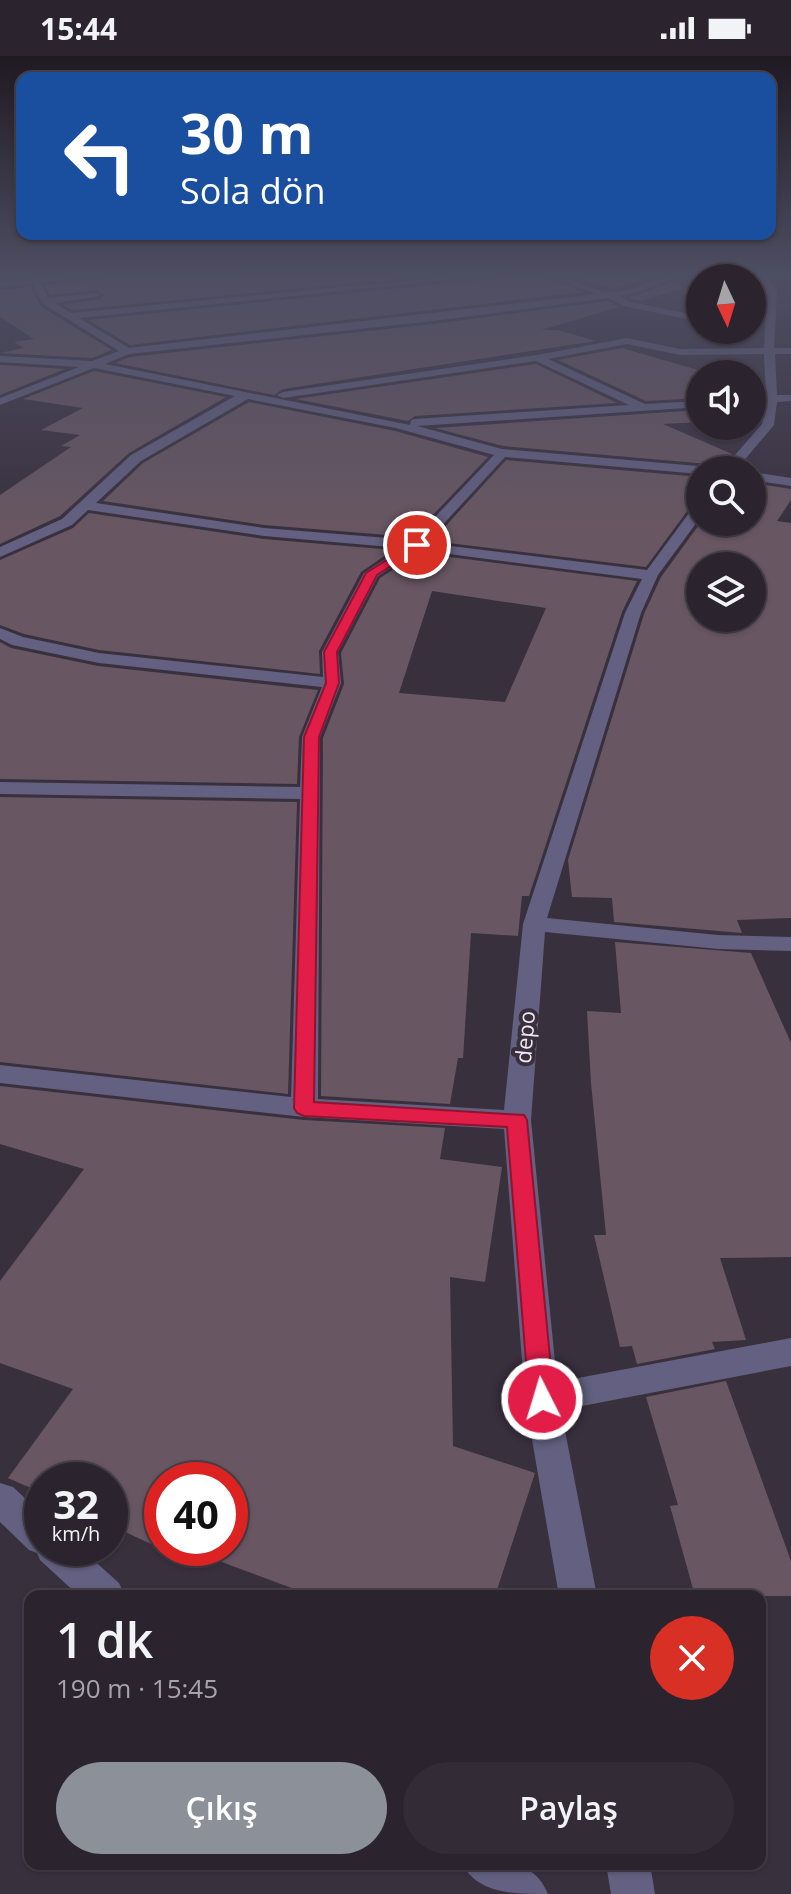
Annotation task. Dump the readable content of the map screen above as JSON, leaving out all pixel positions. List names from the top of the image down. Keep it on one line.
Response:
{"streets":{"street":["depo"]},"north":"bottom","page":{"status":"15:44","turn":["30 m","Sola dön"],"speed":"32 km/h","limit":"40","heading":["1 dk","190 m · 15:45"],"buttons":["Çıkış","Paylaş"]}}
